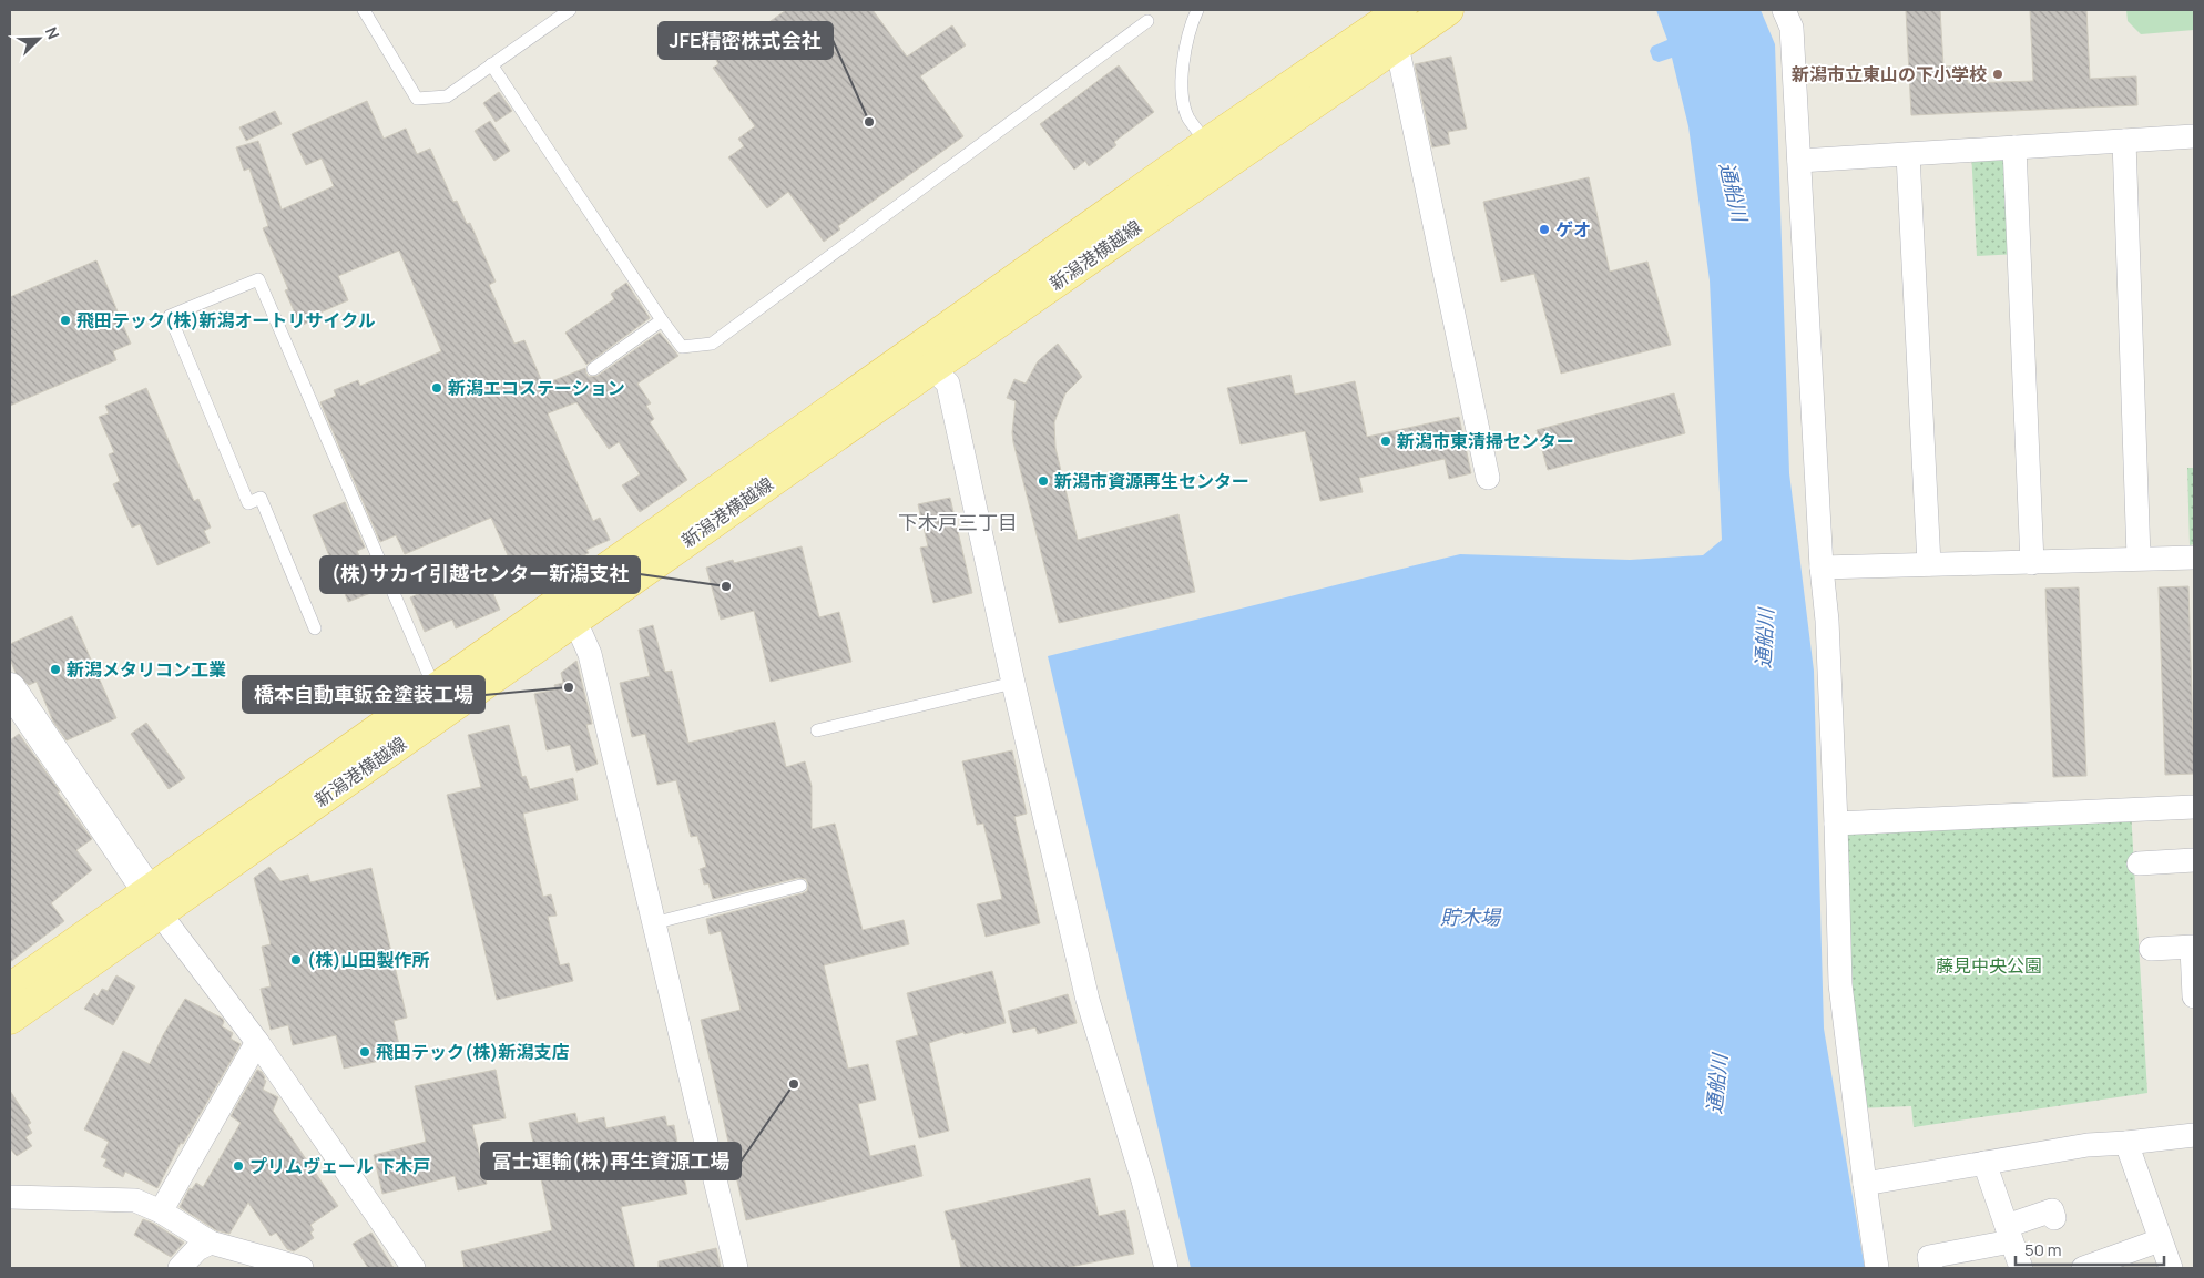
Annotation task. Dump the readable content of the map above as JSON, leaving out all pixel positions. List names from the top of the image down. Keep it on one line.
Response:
{"streets":{"main road":["新潟港横越線"]},"districts":["下木戸三丁目"],"water":["通船川","貯木場"],"parks":["藤見中央公園"],"places":["新潟市立東山の下小学校","JFE精密株式会社","ゲオ","飛田テック(株)新潟オートリサイクル","新潟エコステーション","新潟市東清掃センター","新潟市資源再生センター","(株)サカイ引越センター新潟支社","新潟メタリコン工業","橋本自動車鈑金塗装工場","(株)山田製作所","飛田テック(株)新潟支店","富士運輸(株)再生資源工場","プリムヴェール 下木戸"],"scale_bar":"50 m","north":"top right"}
